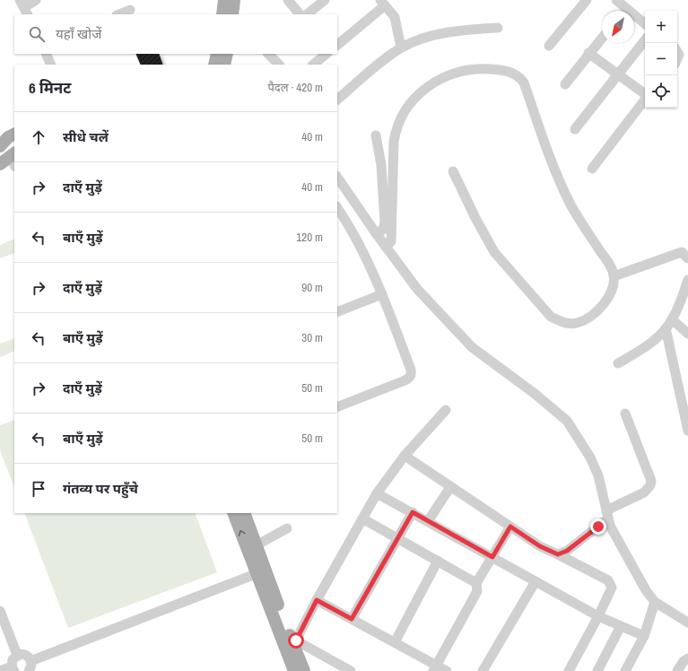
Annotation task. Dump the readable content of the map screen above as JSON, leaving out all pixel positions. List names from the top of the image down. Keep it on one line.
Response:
{"north":"bottom left","page":{"map_buttons":["+","−"],"search":"यहाँ खोजें","heading":["6 मिनट","पैदल · 420 m"],"list":[["सीधे चलें","40 m"],["दाएँ मुड़ें","40 m"],["बाएँ मुड़ें","120 m"],["दाएँ मुड़ें","90 m"],["बाएँ मुड़ें","30 m"],["दाएँ मुड़ें","50 m"],["बाएँ मुड़ें","50 m"],"गंतव्य पर पहुँचे"]}}
